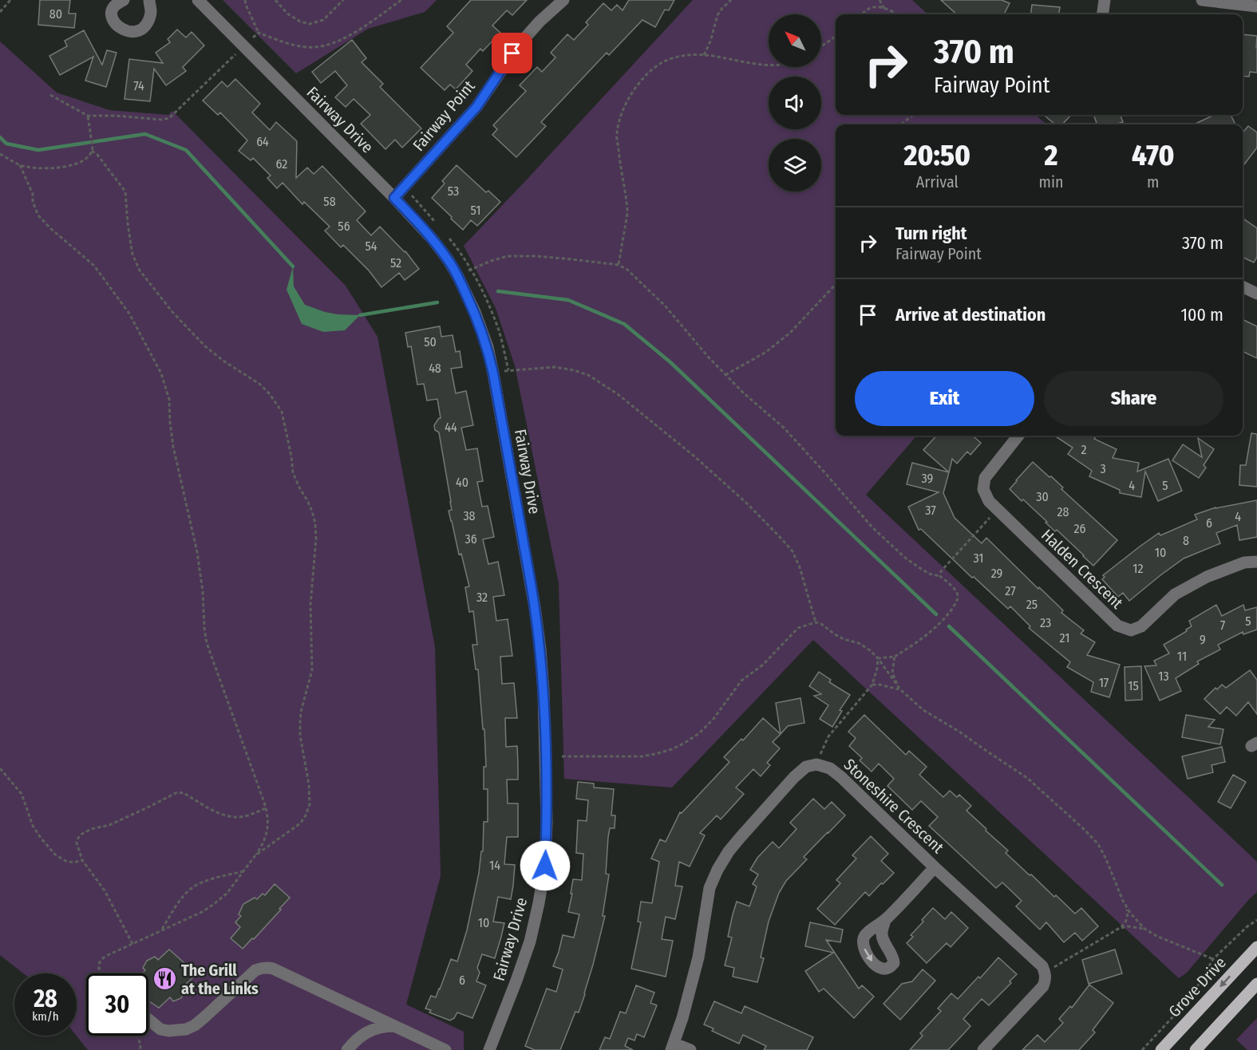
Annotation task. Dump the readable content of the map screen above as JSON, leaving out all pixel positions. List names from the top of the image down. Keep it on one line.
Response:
{"streets":{"main road":["Grove Drive"],"street":["Fairway Point","Fairway Drive","Halden Crescent","Stoneshire Crescent"]},"crossings":[["Fairway Point","Fairway Drive"]],"places":{"restaurant":["The Grill at the Links"]},"house_numbers":["80","74","64","62","53","58","51","56","54","52","50","48","44","2","3","39","40","4","5","30","37","28","38","4","6","26","36","8","10","31","12","29","27","32","25","5","23","7","21","9","11","13","17","15","14","10","6"],"north":"top left","page":{"turn":["370 m","Fairway Point"],"eta":["20:50","Arrival","2","min","470","m"],"list":[{"name":"Turn right","note":"Fairway Point","value":"370 m"},{"name":"Arrive at destination","value":"100 m"}],"buttons":["Exit","Share"],"speed":"28 km/h","limit":"30"}}
